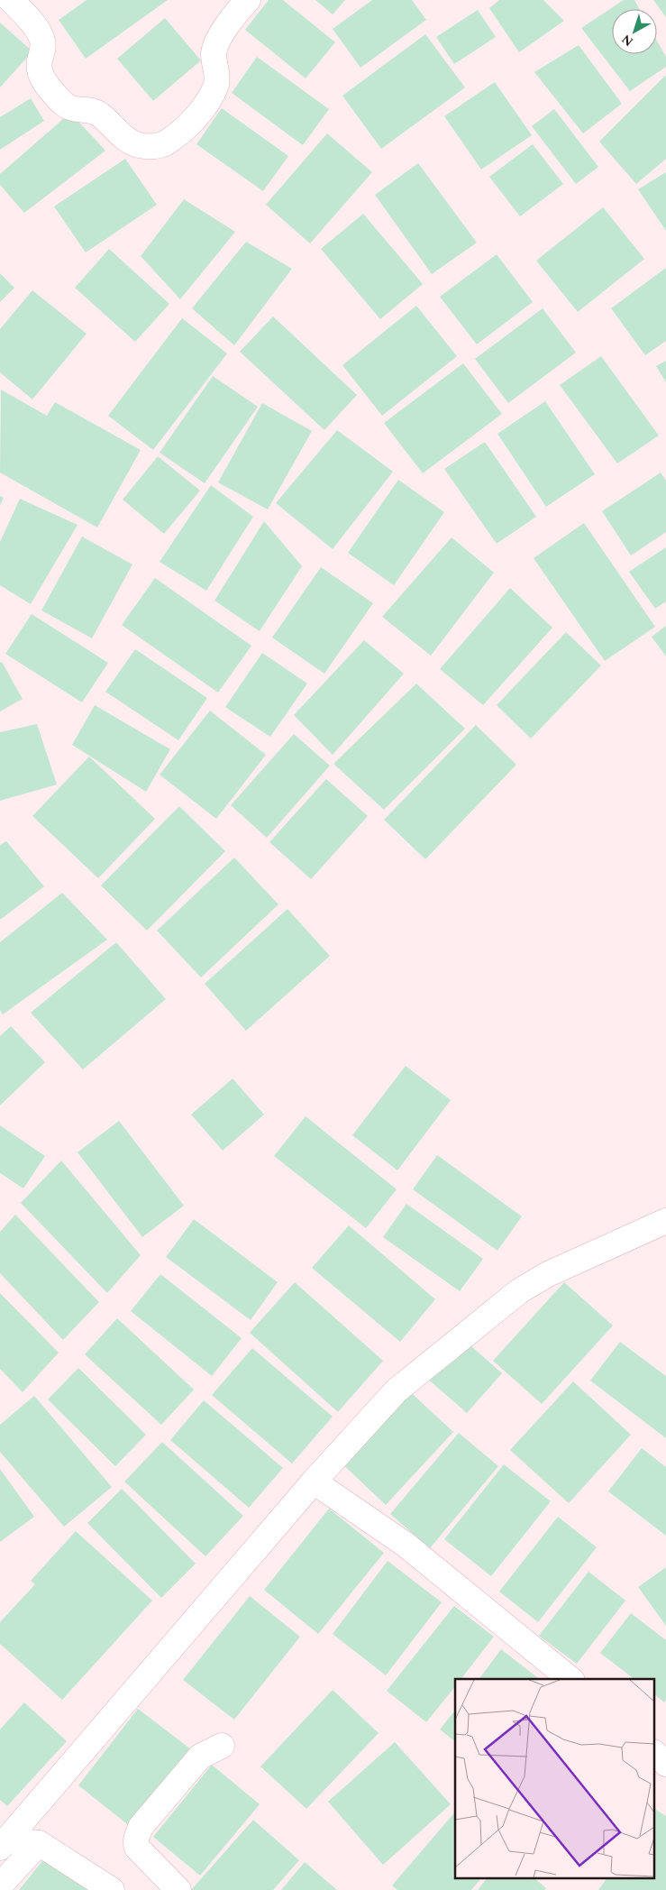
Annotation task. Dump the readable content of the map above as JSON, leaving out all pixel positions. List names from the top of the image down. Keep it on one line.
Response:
{"north":"bottom left"}
